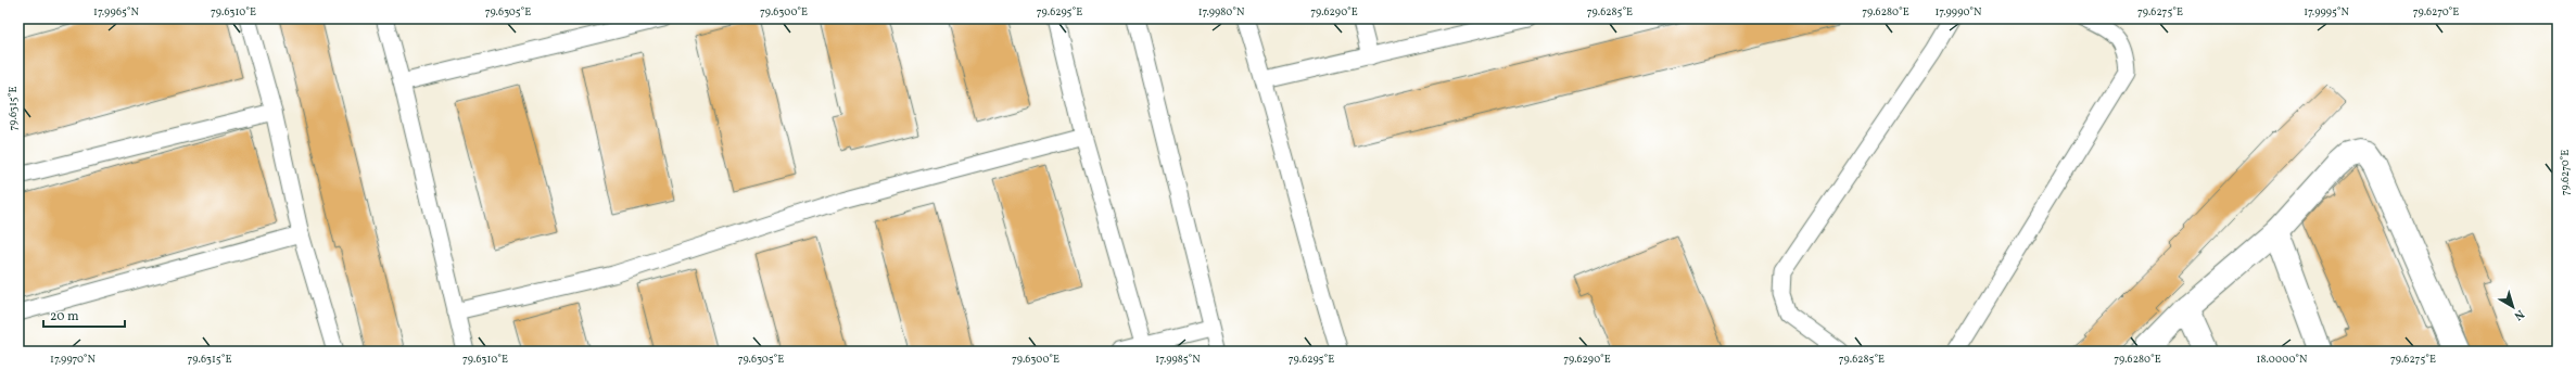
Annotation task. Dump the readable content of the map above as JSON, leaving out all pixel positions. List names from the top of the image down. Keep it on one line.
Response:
{"scale_bar":"20 m","north":"bottom right","coordinates":["17.9965°N","79.6310°E","79.6305°E","79.6300°E","79.6295°E","17.9980°N","79.6290°E","79.6285°E","79.6280°E","17.9990°N","79.6275°E","17.9995°N","79.6270°E","79.6315°E","17.9970°N","17.9985°N","18.0000°N"]}
